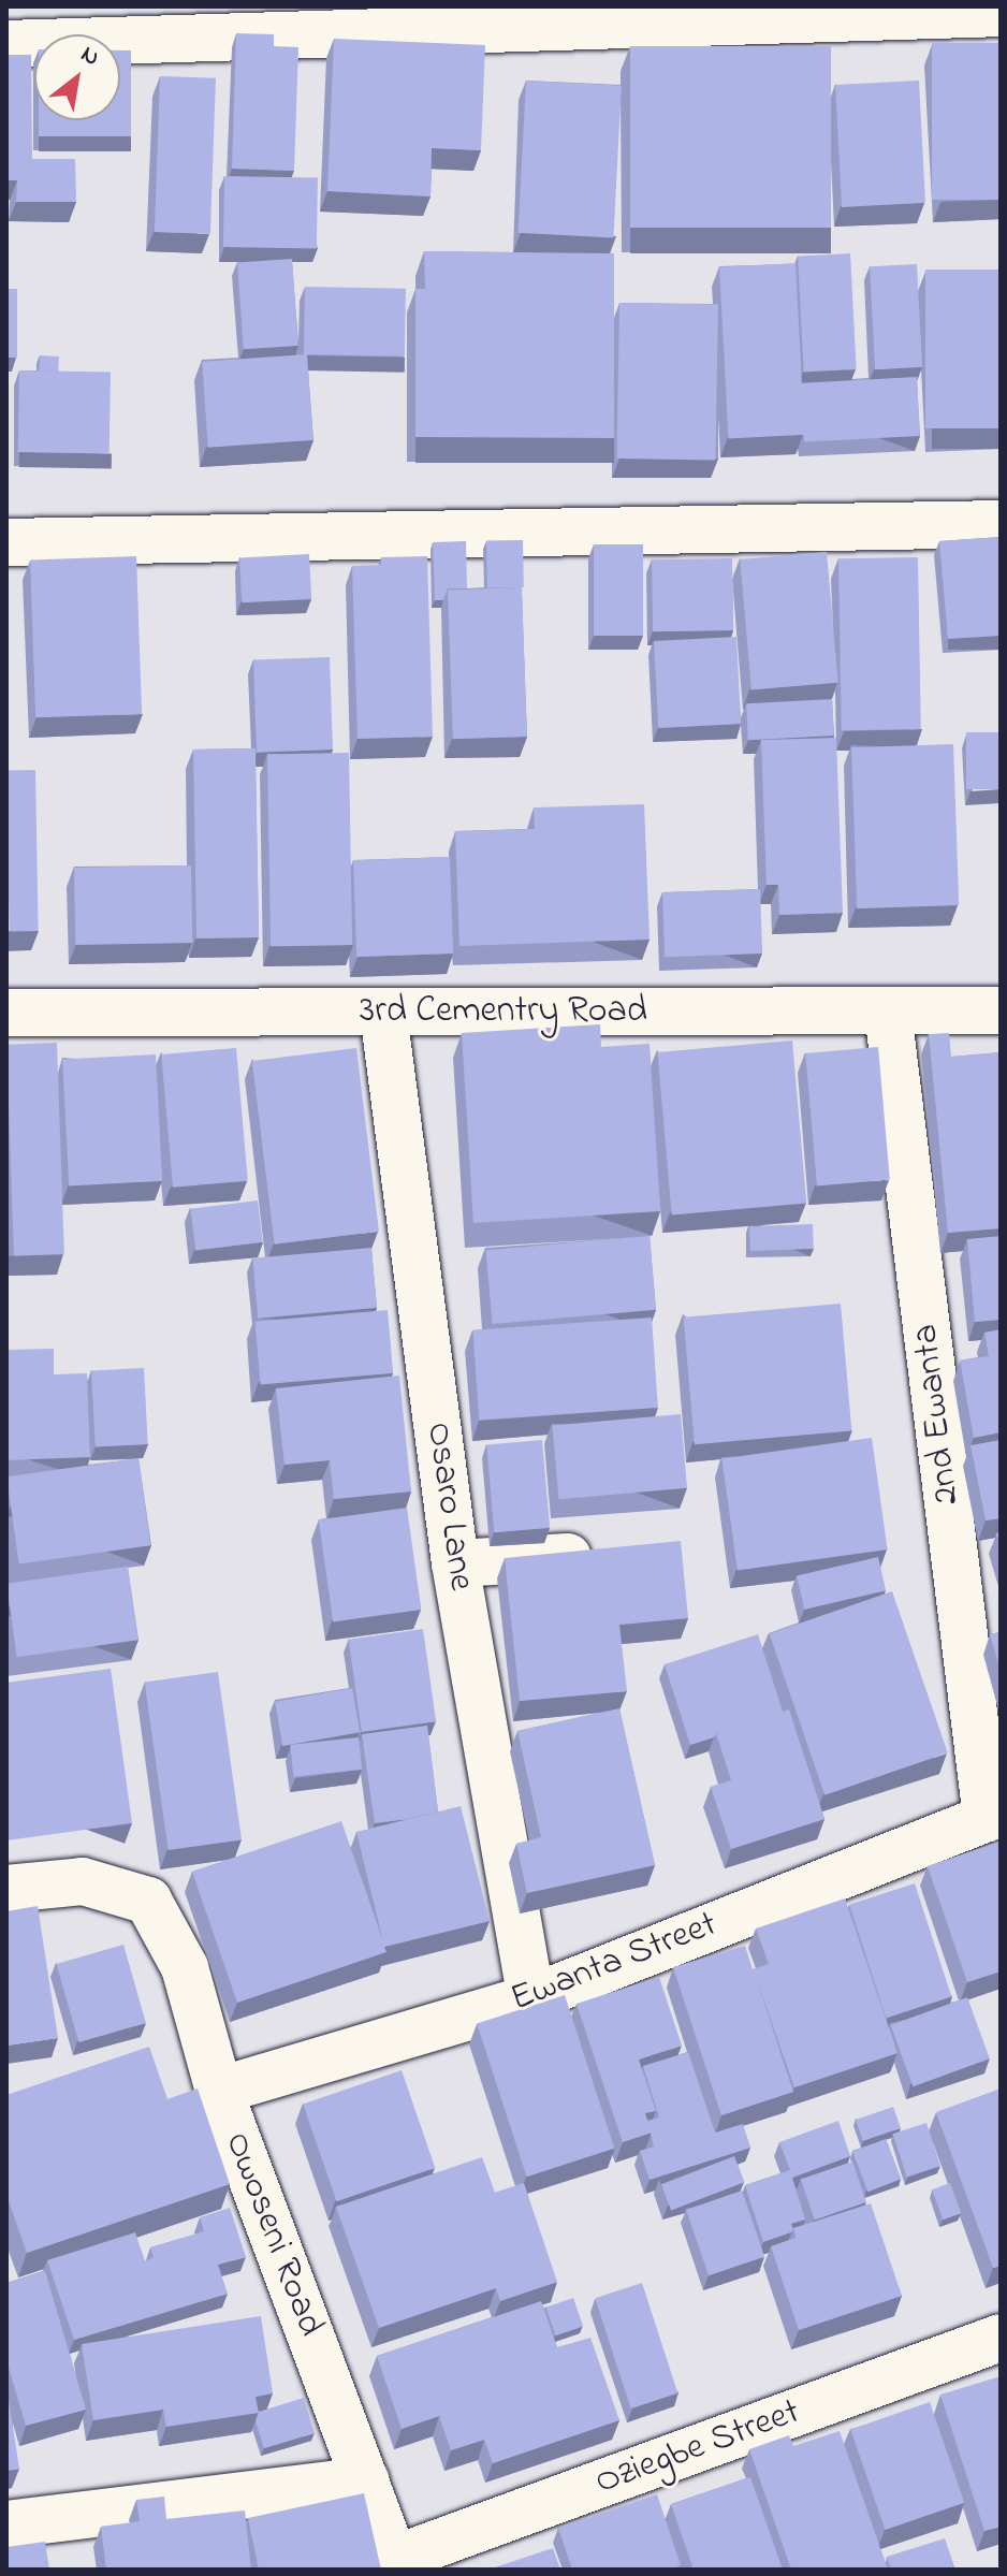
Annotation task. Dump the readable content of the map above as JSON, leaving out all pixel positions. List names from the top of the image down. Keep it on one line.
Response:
{"streets":{"street":["3rd Cementry Road","2nd Ewanta","Osaro Lane","Ewanta Street","Owoseni Road","Oziegbe Street"]},"crossings":[["3rd Cementry Road","2nd Ewanta"],["3rd Cementry Road","Osaro Lane"],["2nd Ewanta","Ewanta Street"],["Osaro Lane","Ewanta Street"],["Ewanta Street","Owoseni Road"],["Owoseni Road","Oziegbe Street"]],"north":"top right"}
